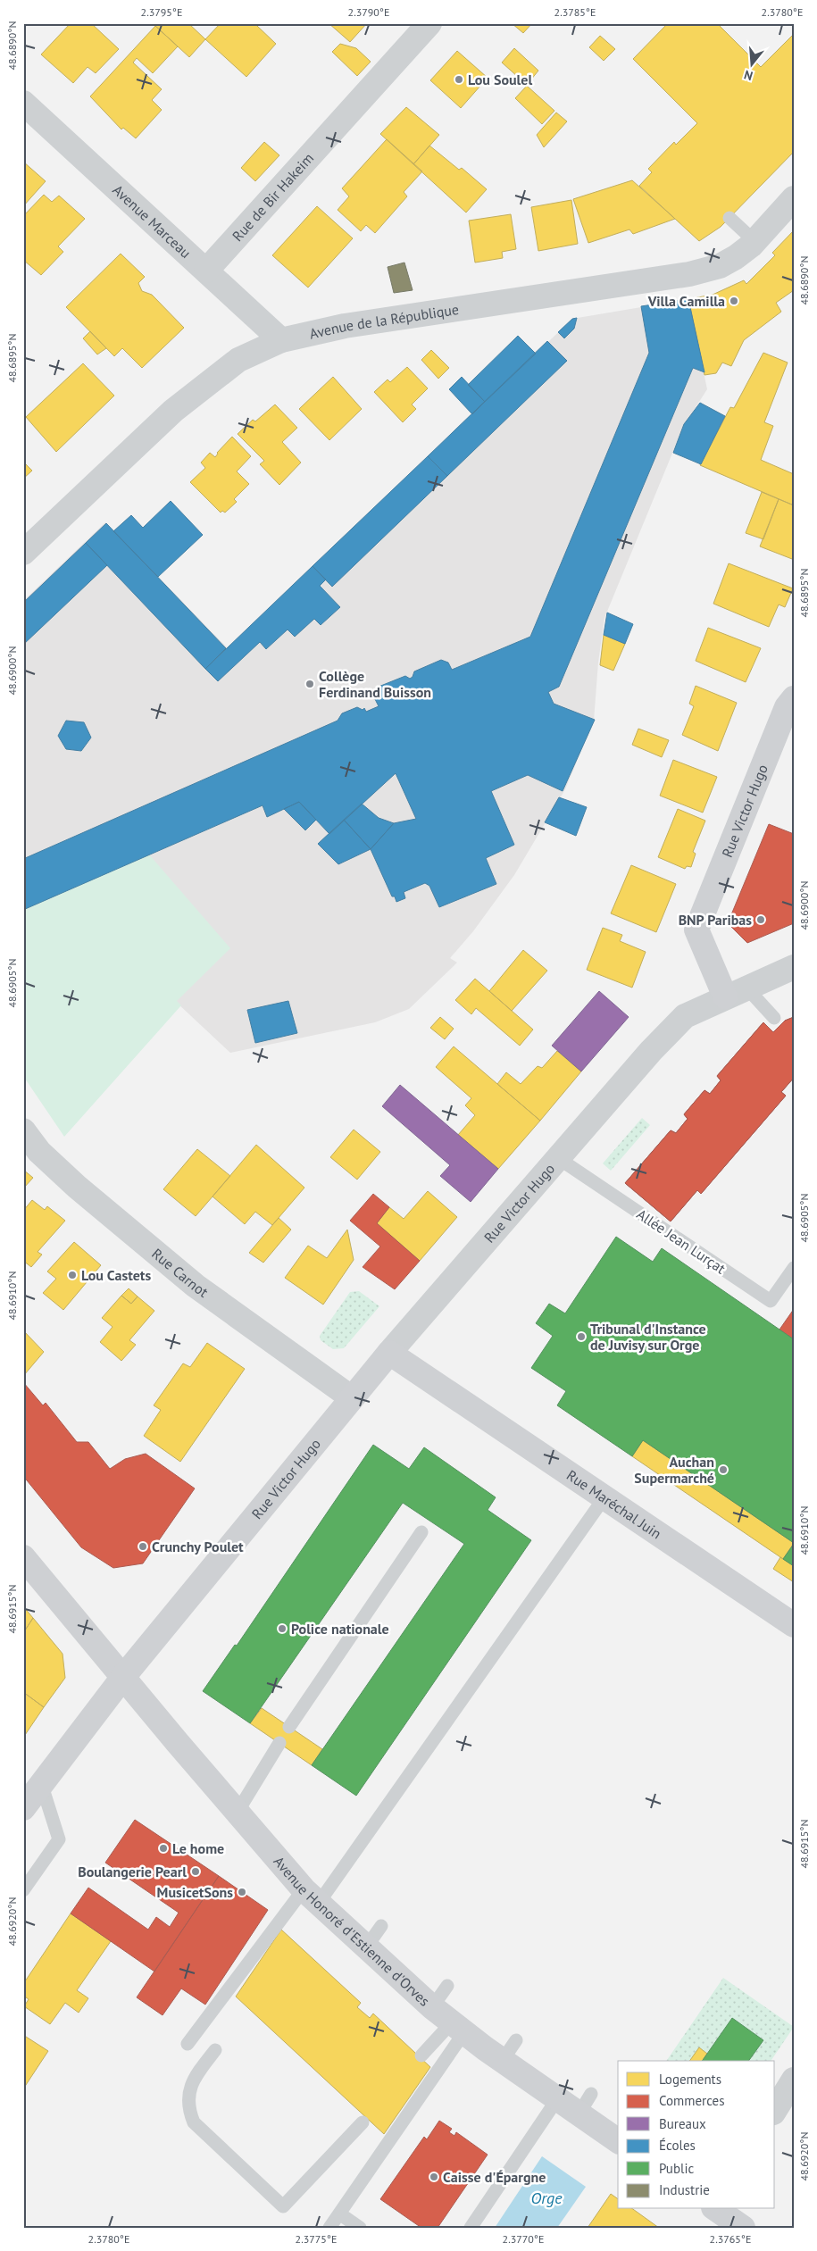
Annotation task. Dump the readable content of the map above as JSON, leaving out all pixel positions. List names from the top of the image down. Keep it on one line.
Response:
{"streets":{"street":["Rue de Bir Hakeim","Avenue Marceau","Avenue de la République","Rue Victor Hugo","Rue Carnot","Rue Maréchal Juin","Avenue Honoré d'Estienne d'Orves"],"lane":["Allée Jean Lurçat"]},"crossings":[["Rue de Bir Hakeim","Avenue Marceau"],["Avenue Marceau","Avenue de la République"],["Rue Victor Hugo","Allée Jean Lurçat"],["Rue Victor Hugo","Rue Carnot"],["Rue Victor Hugo","Rue Maréchal Juin"],["Rue Victor Hugo","Avenue Honoré d'Estienne d'Orves"]],"water":["Orge"],"places":["Lou Soulel","Villa Camilla","Collège Ferdinand Buisson","BNP Paribas","Lou Castets","Tribunal d'Instance de Juvisy sur Orge","Auchan Supermarché","Crunchy Poulet","Police nationale","Le home","Boulangerie Pearl","MusicetSons","Caisse d'Épargne"],"legend":["Logements","Commerces","Bureaux","Écoles","Public","Industrie"],"north":"bottom","coordinates":["2.3795°E","2.3790°E","2.3785°E","2.3780°E","48.6890°N","48.6895°N","48.6900°N","48.6905°N","48.6910°N","48.6915°N","48.6920°N","2.3775°E","2.3770°E","2.3765°E"]}
